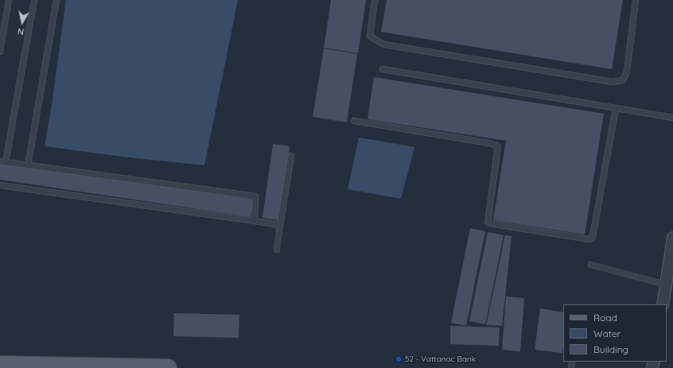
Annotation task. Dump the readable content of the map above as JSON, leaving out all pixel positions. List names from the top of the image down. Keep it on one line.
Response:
{"places":["52 - Vattanac Bank"],"legend":["Road","Water","Building"],"north":"bottom"}
